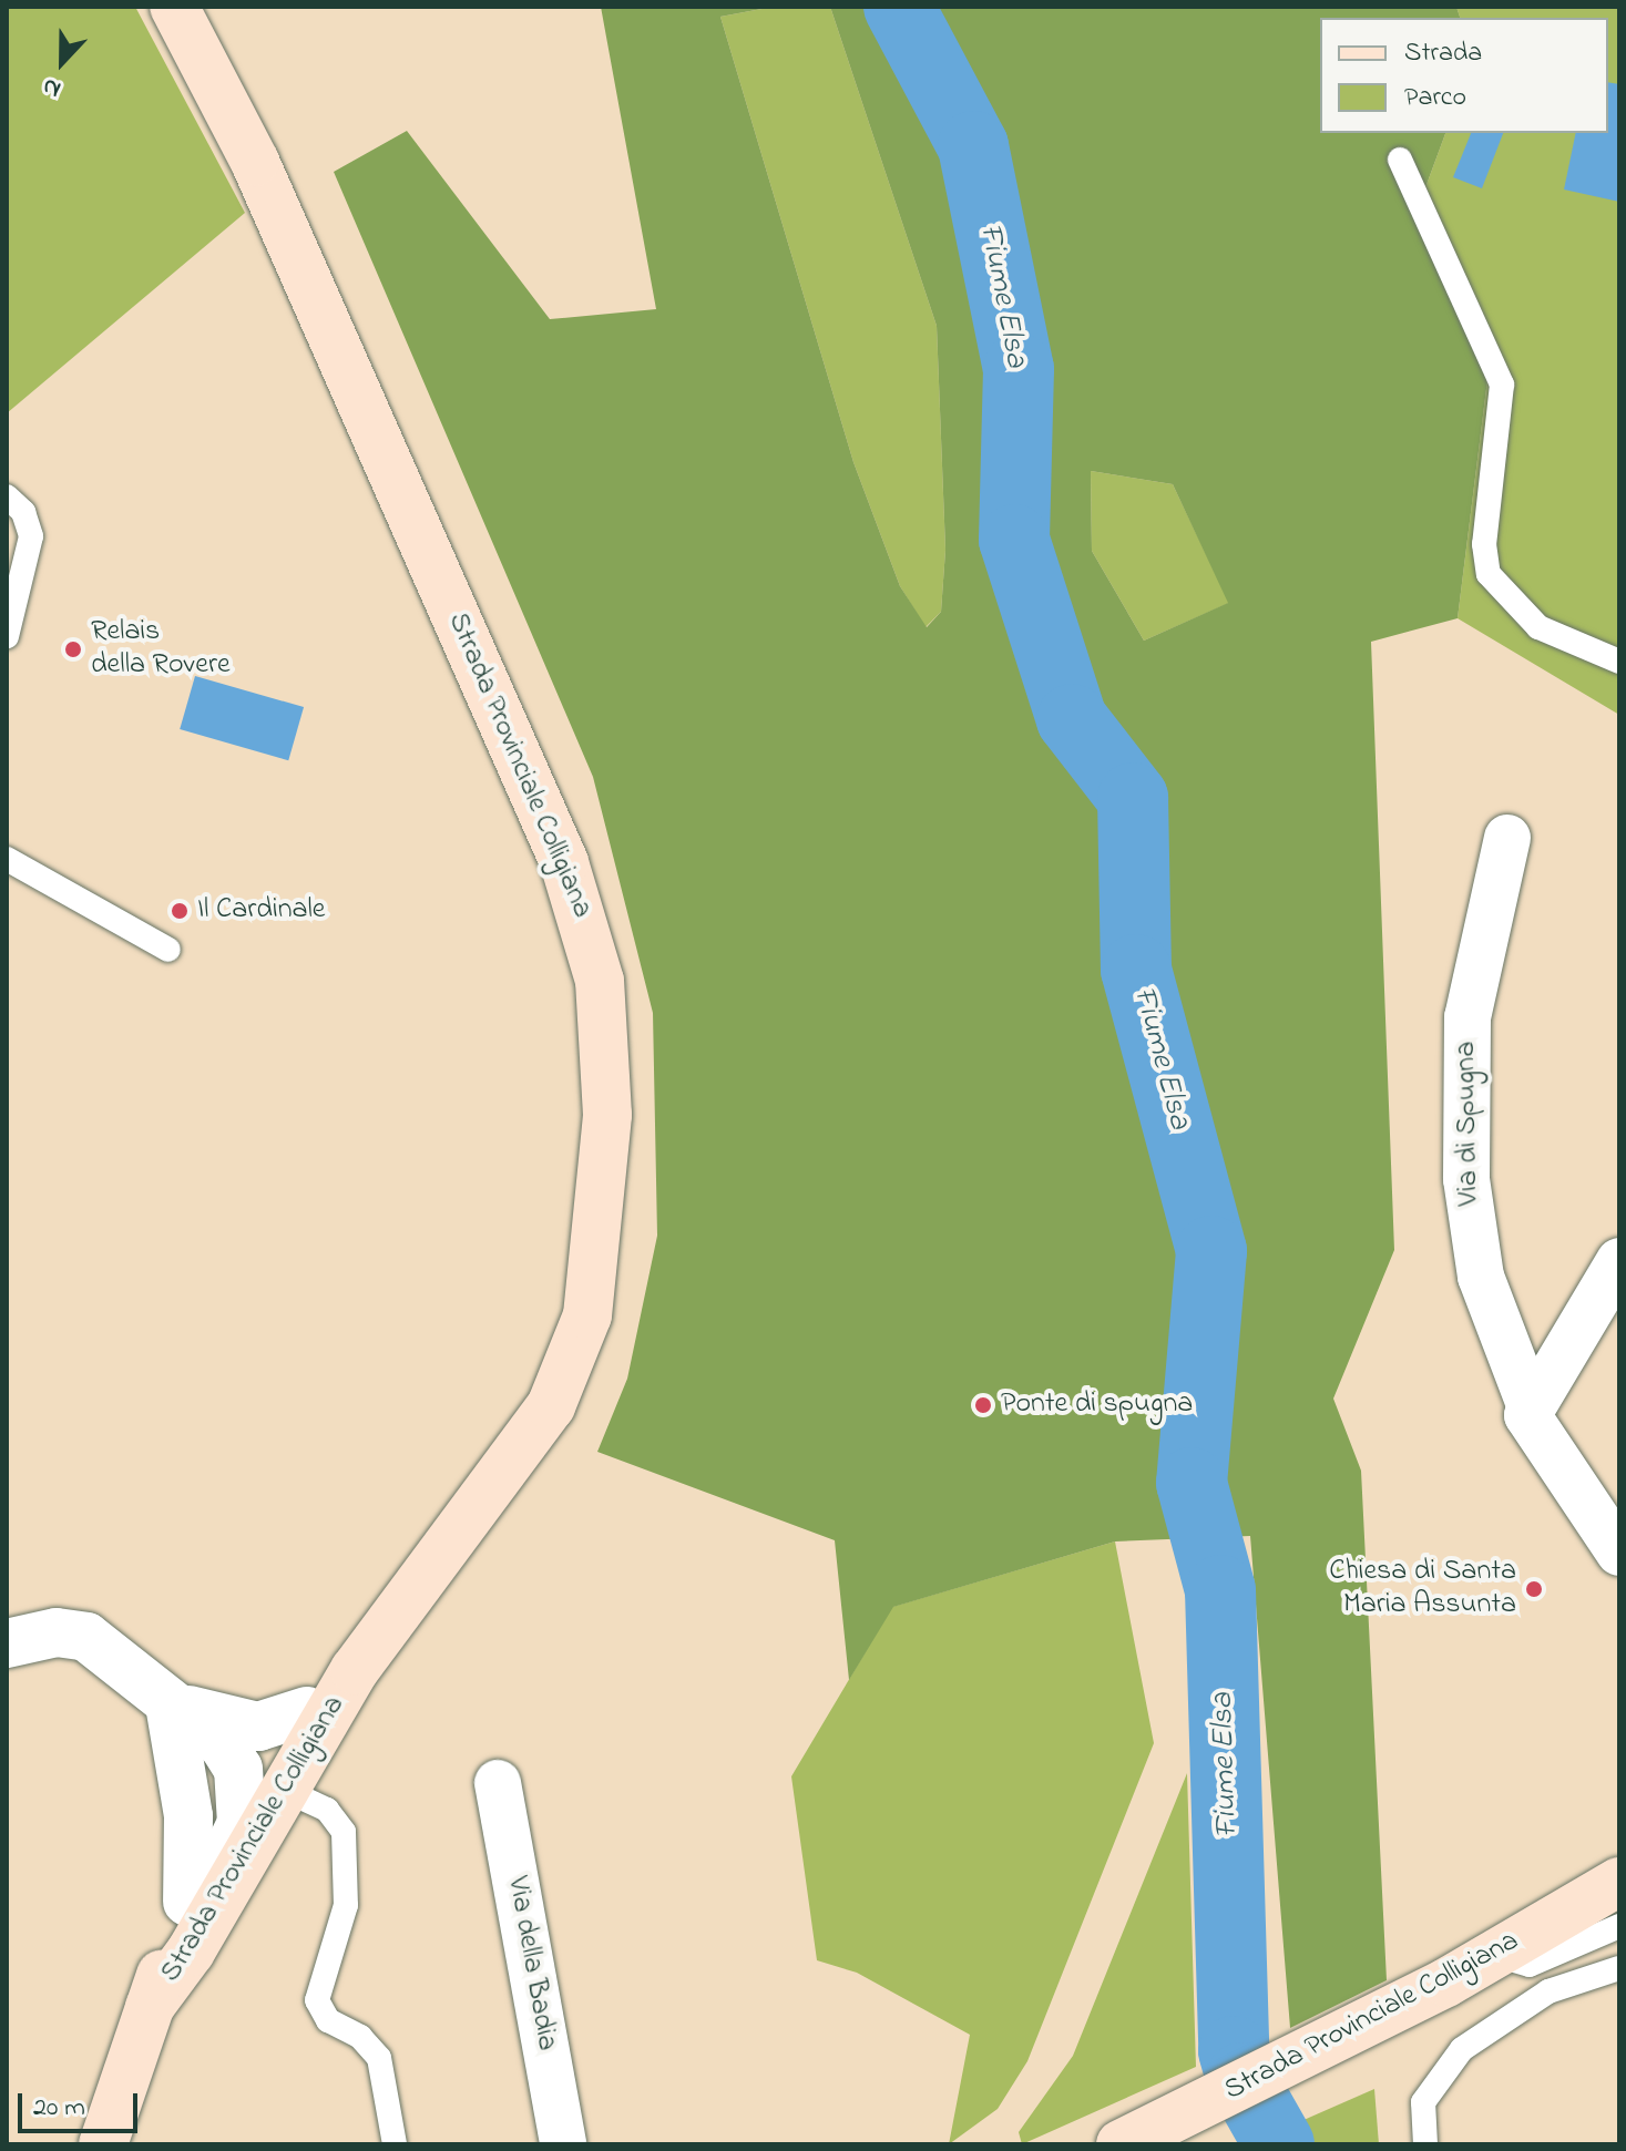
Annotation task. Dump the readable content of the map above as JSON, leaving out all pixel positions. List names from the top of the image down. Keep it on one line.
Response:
{"streets":{"main road":["Strada Provinciale Colligiana"],"street":["Via di Spugna","Via della Badia"]},"water":["Fiume Elsa"],"places":["Relais della Rovere","Il Cardinale","Ponte di spugna","Chiesa di Santa Maria Assunta"],"legend":["Strada","Parco"],"scale_bar":"20 m","north":"bottom"}
